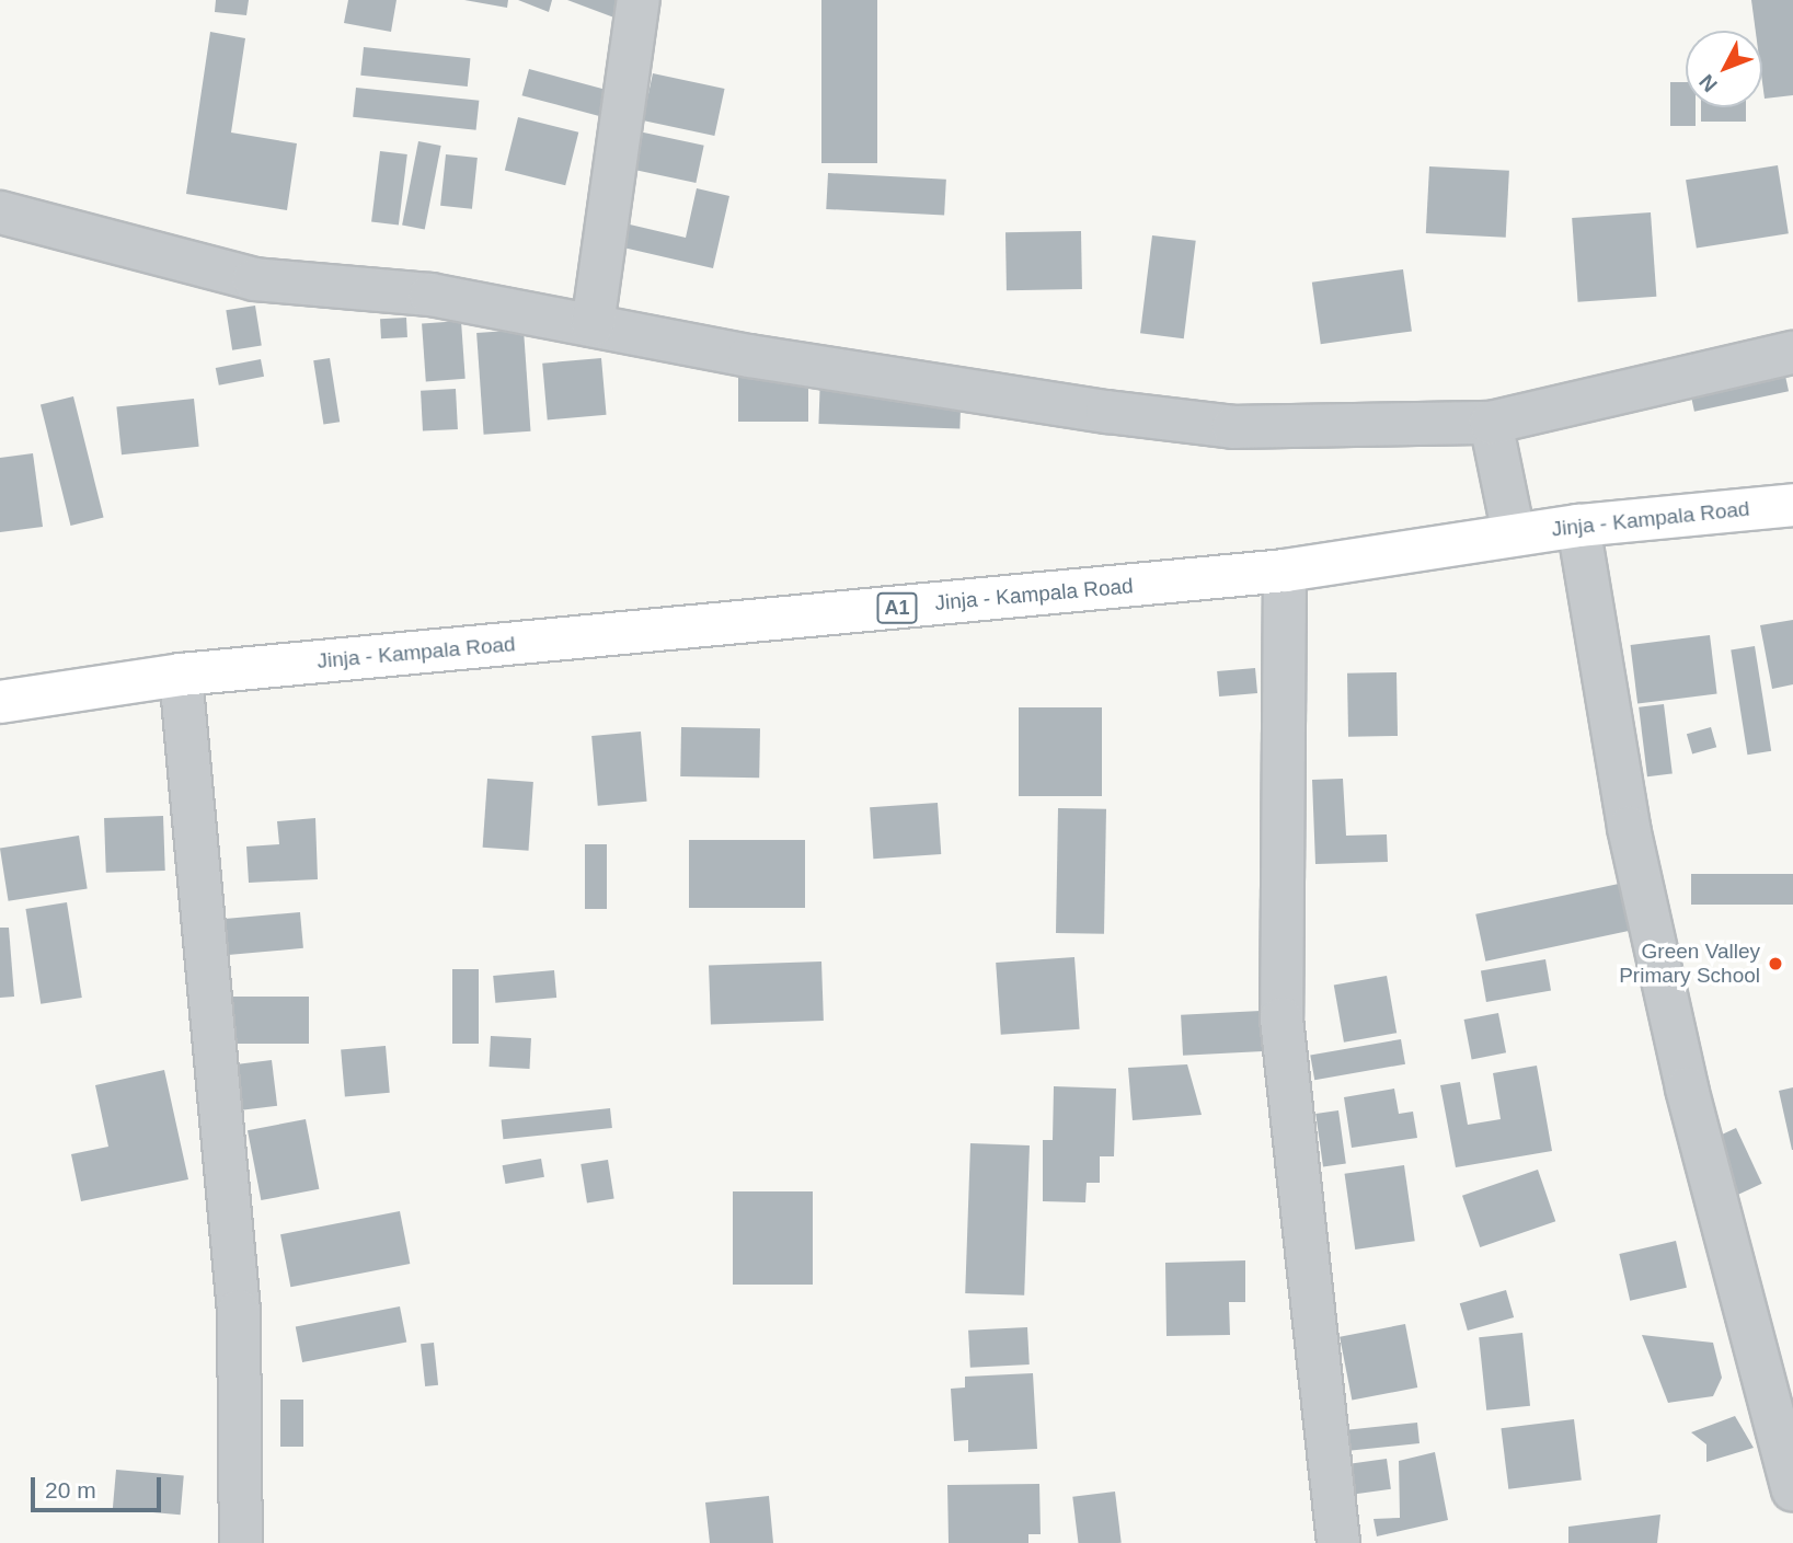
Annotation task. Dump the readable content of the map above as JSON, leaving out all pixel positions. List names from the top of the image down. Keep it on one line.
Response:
{"streets":{"highway":["Jinja - Kampala Road","A1"]},"places":["Green Valley Primary School"],"scale_bar":"20 m","north":"bottom left"}
